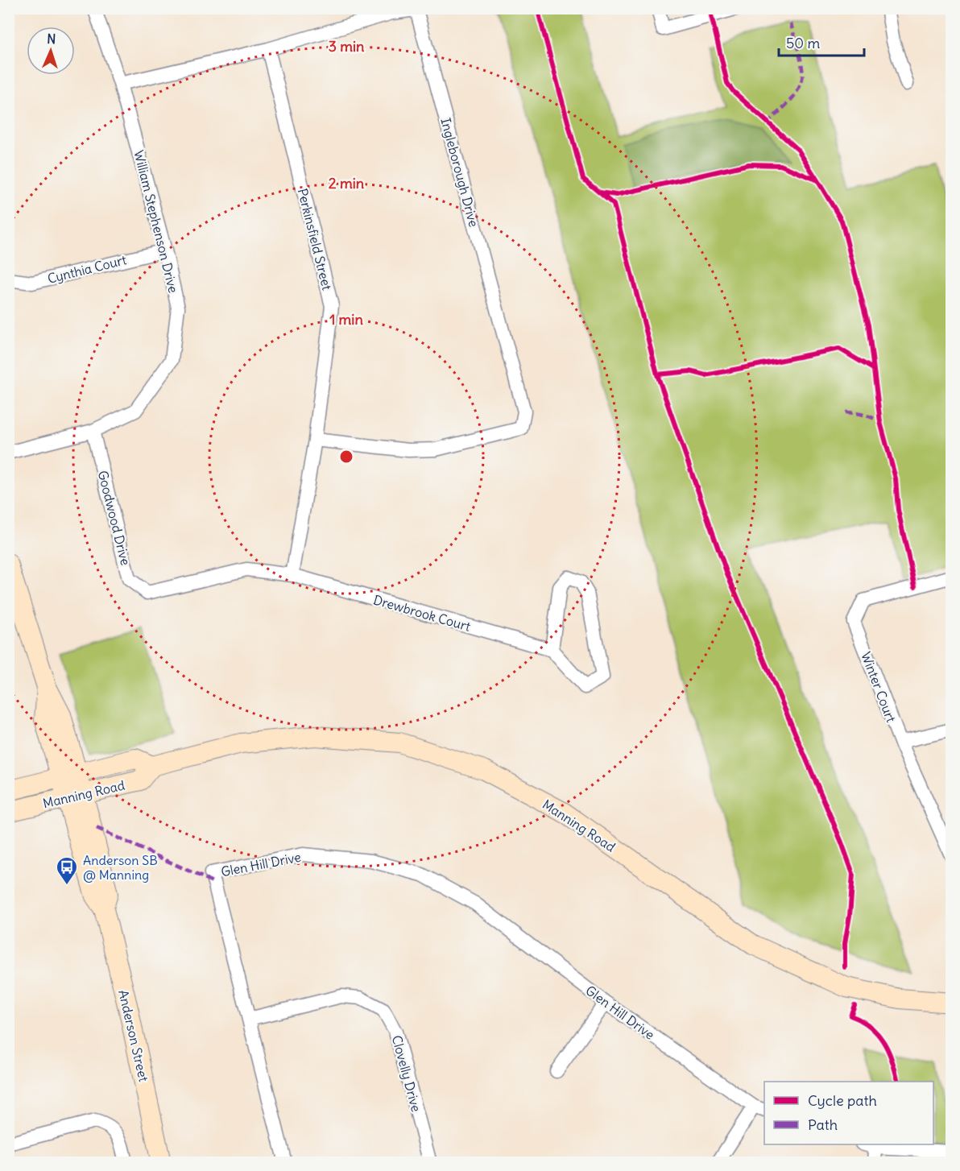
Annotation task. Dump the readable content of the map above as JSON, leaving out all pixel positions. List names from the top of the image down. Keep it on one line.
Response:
{"streets":{"main road":["Manning Road","Anderson Street"],"street":["Ingleborough Drive","William Stephenson Drive","Perkinsfield Street","Cynthia Court","Goodwood Drive","Drewbrook Court","Winter Court","Glen Hill Drive","Clovelly Drive"]},"crossings":[["Ingleborough Drive","William Stephenson Drive"],["Ingleborough Drive","Perkinsfield Street"],["William Stephenson Drive","Cynthia Court"],["William Stephenson Drive","Goodwood Drive"],["Perkinsfield Street","Goodwood Drive"],["Perkinsfield Street","Drewbrook Court"],["Goodwood Drive","Drewbrook Court"],["Manning Road","Anderson Street"],["Glen Hill Drive","Clovelly Drive"]],"places":{"bus stop":["Anderson SB @ Manning"]},"legend":["Cycle path","Path"],"scale_bar":"50 m","north":"top","rings":["3 min","2 min","1 min"]}
